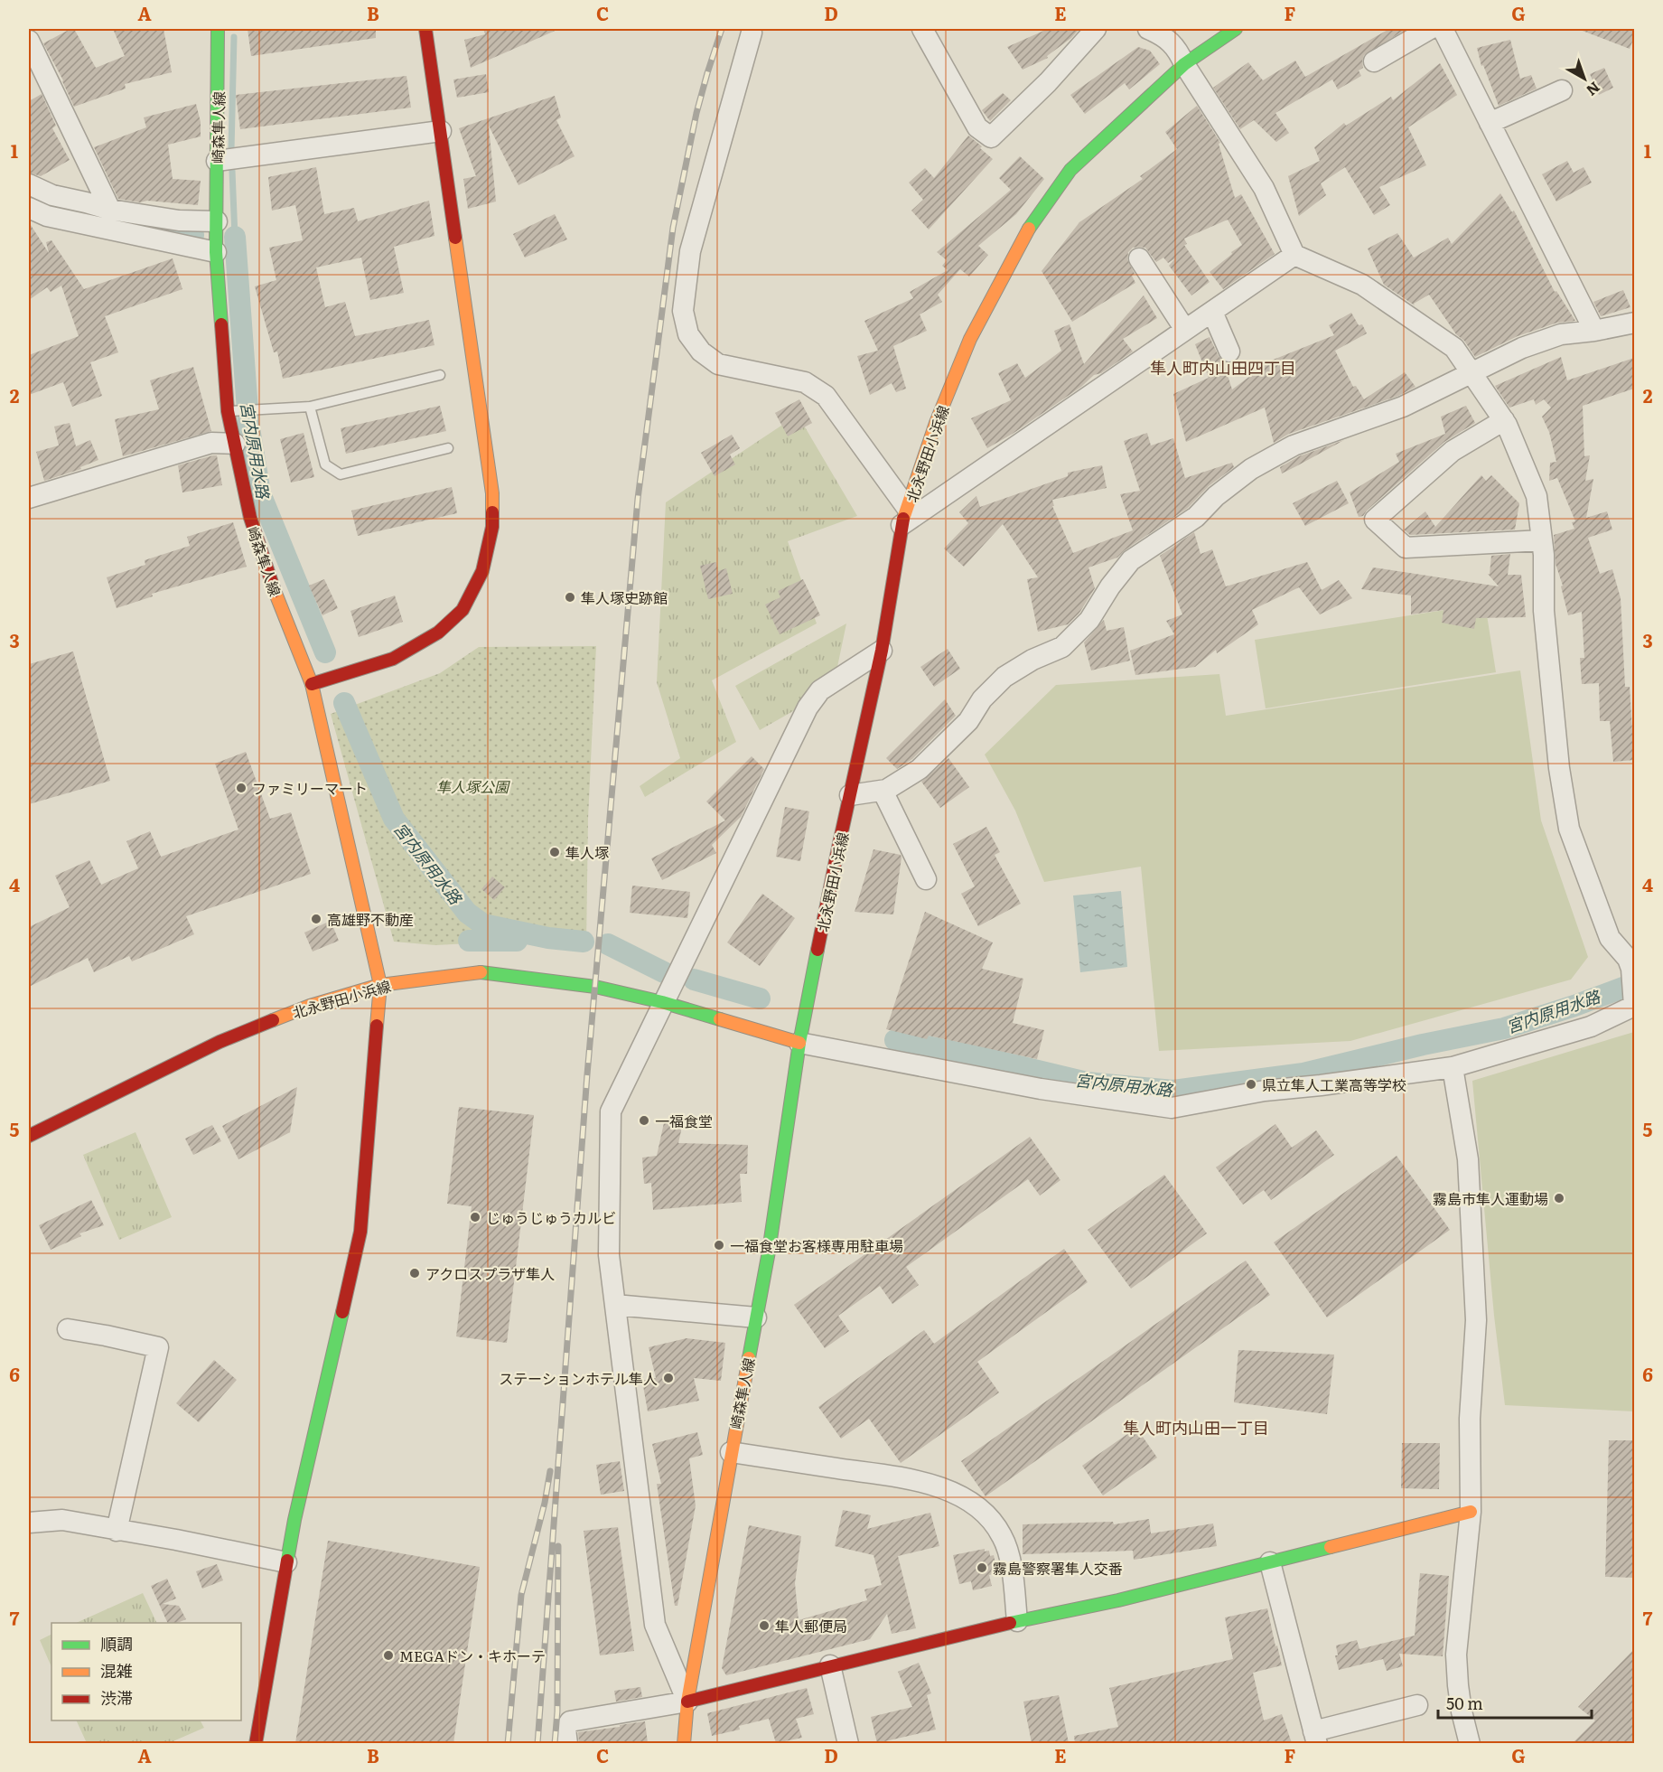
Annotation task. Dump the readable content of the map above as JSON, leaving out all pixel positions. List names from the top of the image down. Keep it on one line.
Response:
{"streets":{"main road":["崎森隼人線","北永野田小浜線"]},"crossings":[["崎森隼人線","北永野田小浜線"]],"districts":["隼人町内山田四丁目","隼人町内山田一丁目"],"water":["宮内原用水路"],"parks":["隼人塚公園"],"places":["隼人塚史跡館","ファミリーマート","隼人塚","高雄野不動産","県立隼人工業高等学校","一福食堂","霧島市隼人運動場","じゅうじゅうカルビ","一福食堂お客様専用駐車場","アクロスプラザ隼人","ステーションホテル隼人","霧島警察署隼人交番","隼人郵便局","MEGAドン・キホーテ"],"legend":["順調","混雑","渋滞"],"scale_bar":"50 m","north":"bottom right","grid":{"columns":["A","B","C","D","E","F","G"],"rows":["1","2","3","4","5","6","7"]}}
